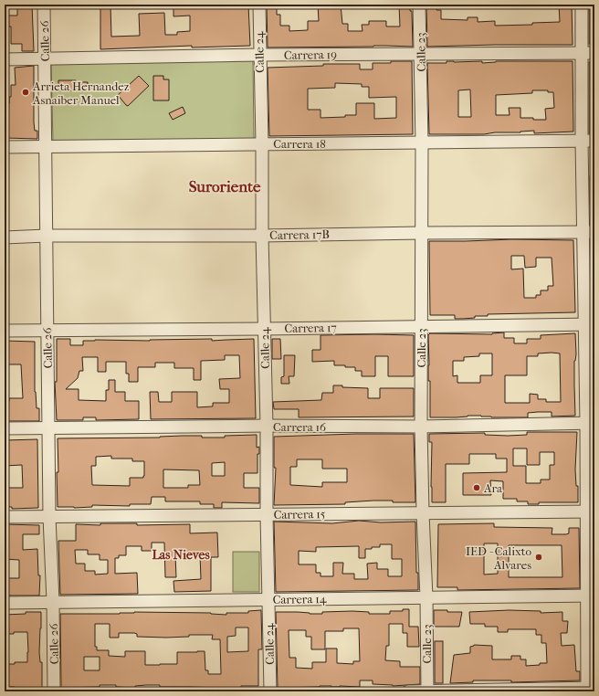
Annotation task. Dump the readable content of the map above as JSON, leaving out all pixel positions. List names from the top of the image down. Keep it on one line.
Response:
{"streets":{"street":["Calle 26","Calle 24","Calle 23","Carrera 19","Carrera 18","Carrera 17B","Carrera 17","Carrera 16","Carrera 15","Carrera 14"]},"crossings":[["Calle 26","Carrera 19"],["Calle 26","Carrera 18"],["Calle 26","Carrera 17B"],["Calle 26","Carrera 17"],["Calle 26","Carrera 16"],["Calle 26","Carrera 15"],["Calle 26","Carrera 14"],["Calle 24","Carrera 19"],["Calle 24","Carrera 18"],["Calle 24","Carrera 17B"],["Calle 24","Carrera 17"],["Calle 24","Carrera 16"],["Calle 24","Carrera 15"],["Calle 24","Carrera 14"],["Calle 23","Carrera 19"],["Calle 23","Carrera 18"],["Calle 23","Carrera 17B"],["Calle 23","Carrera 17"],["Calle 23","Carrera 16"],["Calle 23","Carrera 15"],["Calle 23","Carrera 14"]],"districts":["Suroriente","Las Nieves"],"places":["Arrieta Hernandez Asnaiber Manuel","Ara","IED - Calixto Alvares"]}
